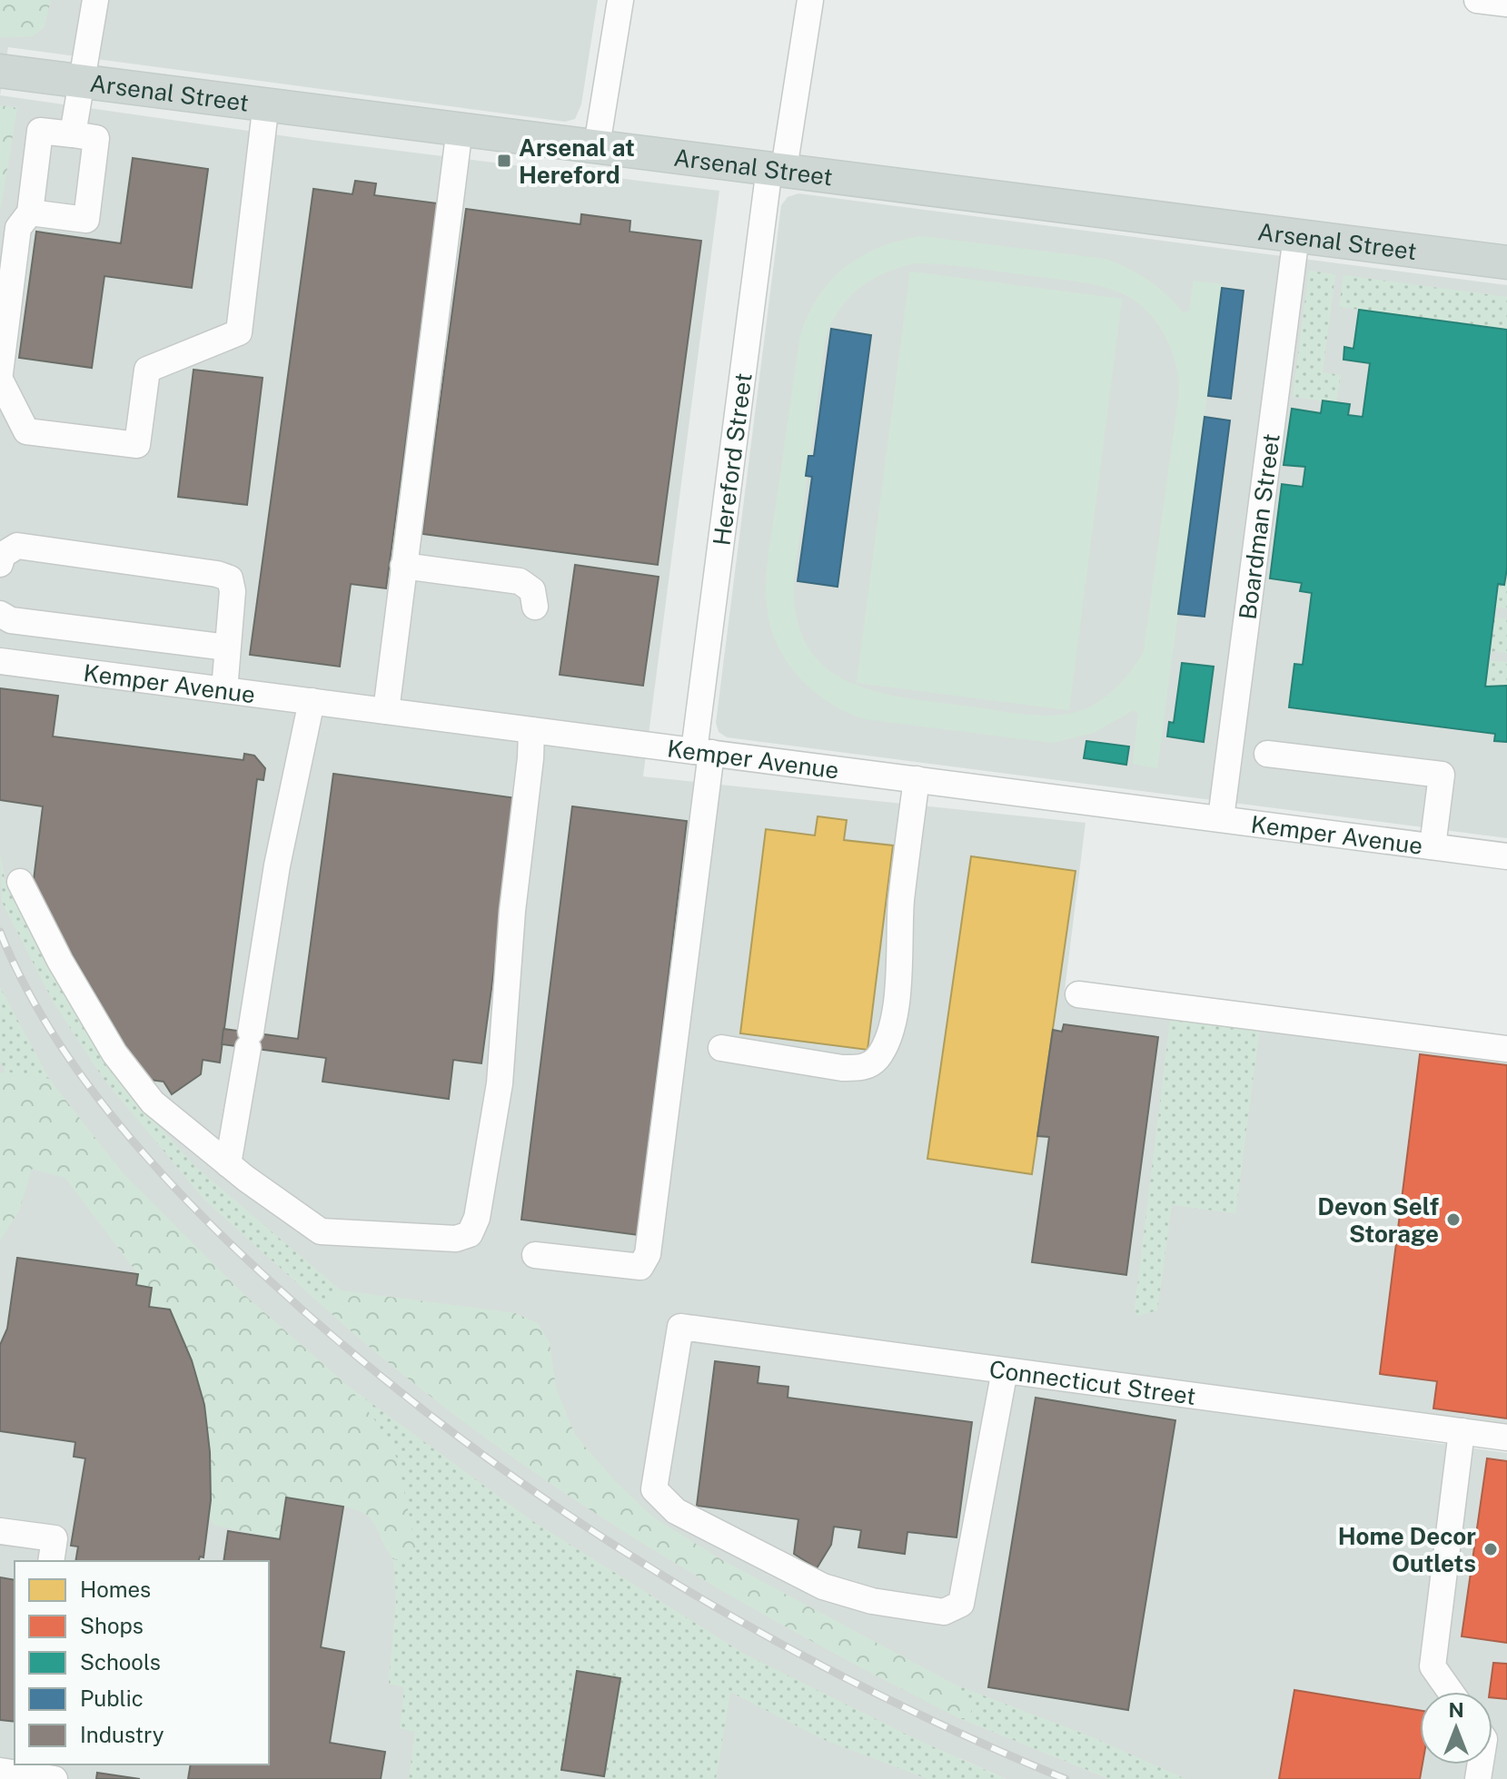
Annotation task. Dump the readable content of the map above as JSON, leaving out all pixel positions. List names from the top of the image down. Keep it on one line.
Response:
{"streets":{"main road":["Arsenal Street"],"street":["Hereford Street","Boardman Street","Kemper Avenue","Connecticut Street"]},"crossings":[["Arsenal Street","Hereford Street"],["Arsenal Street","Boardman Street"],["Hereford Street","Kemper Avenue"],["Boardman Street","Kemper Avenue"]],"places":{"transit":["Arsenal at Hereford"],"other":["Devon Self Storage","Home Decor Outlets"]},"legend":["Homes","Shops","Schools","Public","Industry"],"north":"top"}
